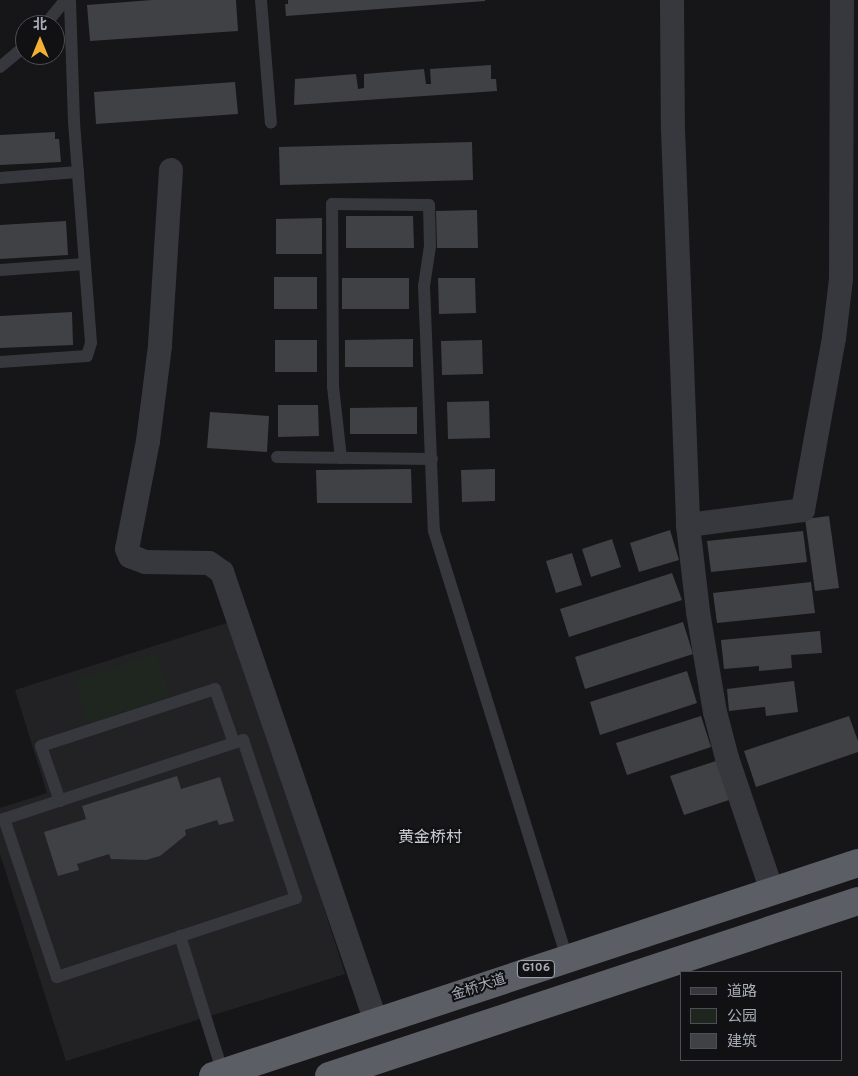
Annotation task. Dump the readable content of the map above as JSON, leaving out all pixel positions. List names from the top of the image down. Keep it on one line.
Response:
{"streets":{"highway":["G106","金桥大道"]},"districts":["黄金桥村"],"legend":["道路","公园","建筑"],"north":"top"}
